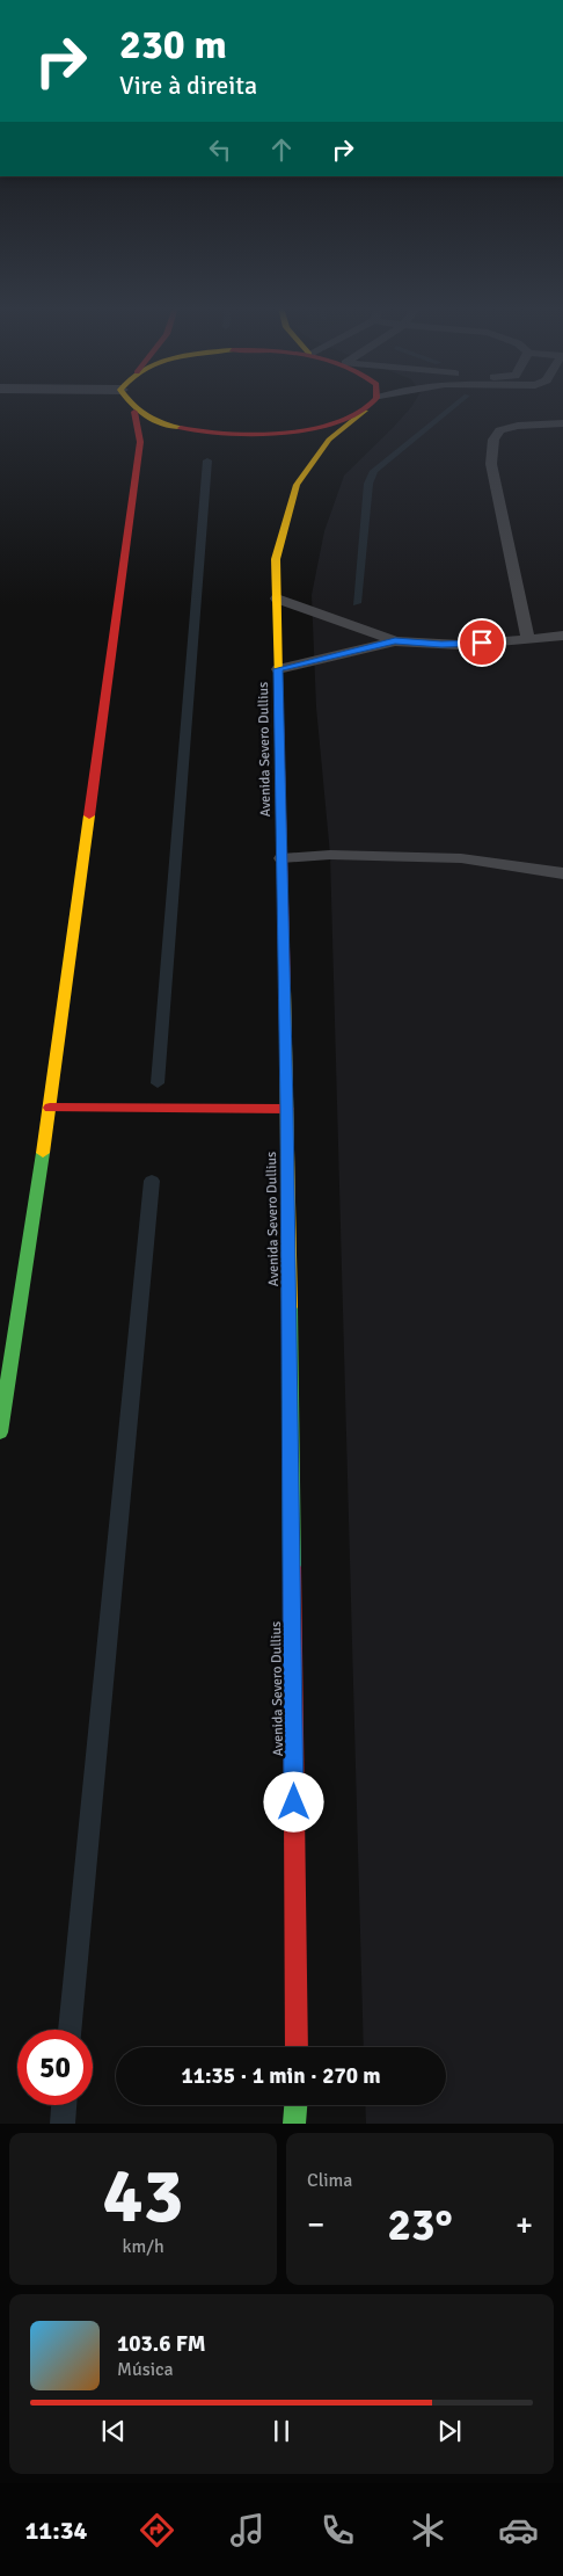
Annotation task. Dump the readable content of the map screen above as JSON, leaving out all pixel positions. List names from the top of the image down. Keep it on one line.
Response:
{"streets":{"main road":["Avenida Severo Dullius"]},"page":{"turn":["230 m","Vire à direita"],"limit":"50","trip":"11:35 · 1 min · 270 m","tile":[["43","km/h"],"Clima"],"heat":["−","23°","+"],"song":["103.6 FM","Música"],"tabs":"11:34"}}
